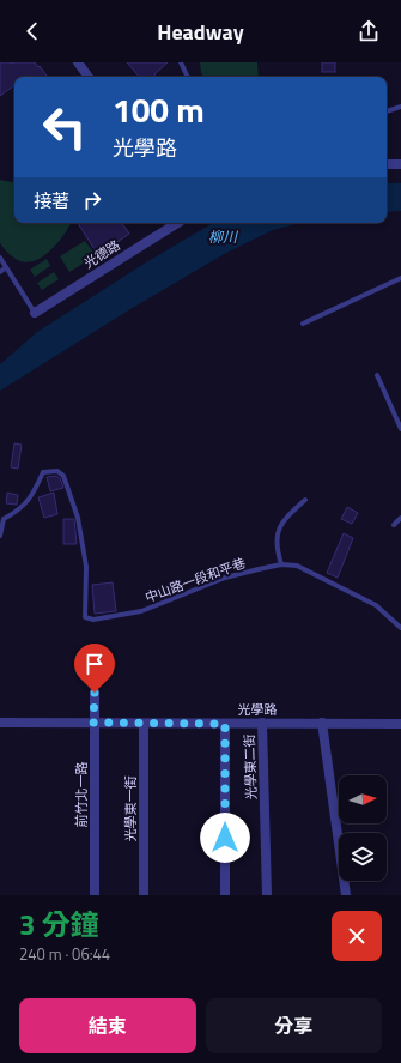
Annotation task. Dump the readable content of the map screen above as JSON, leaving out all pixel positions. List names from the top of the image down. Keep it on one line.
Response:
{"streets":{"street":["光德路","光學路","光學東二街","前竹北一路","光學東一街"],"lane":["中山路一段和平巷"]},"crossings":[["光學路","光學東二街"],["光學路","前竹北一路"],["光學路","光學東一街"]],"water":["柳川"],"north":"right","page":{"header":"Headway","turn":["100 m","光學路"],"then":"接著","heading":["3 分鐘","240 m · 06:44"],"buttons":["結束","分享"]}}
